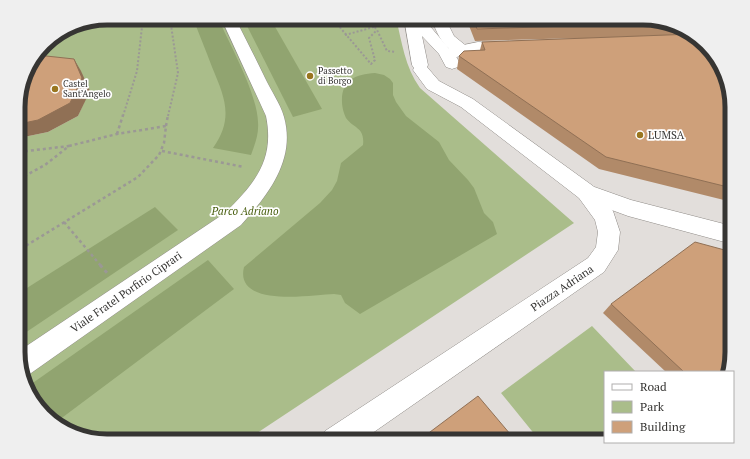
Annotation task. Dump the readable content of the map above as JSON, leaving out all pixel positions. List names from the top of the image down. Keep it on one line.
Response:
{"streets":{"main road":["Piazza Adriana","Viale Fratel Porfirio Ciprari"]},"parks":["Parco Adriano"],"places":["Passetto di Borgo","Castel Sant’Angelo","LUMSA"],"legend":["Road","Park","Building"]}
